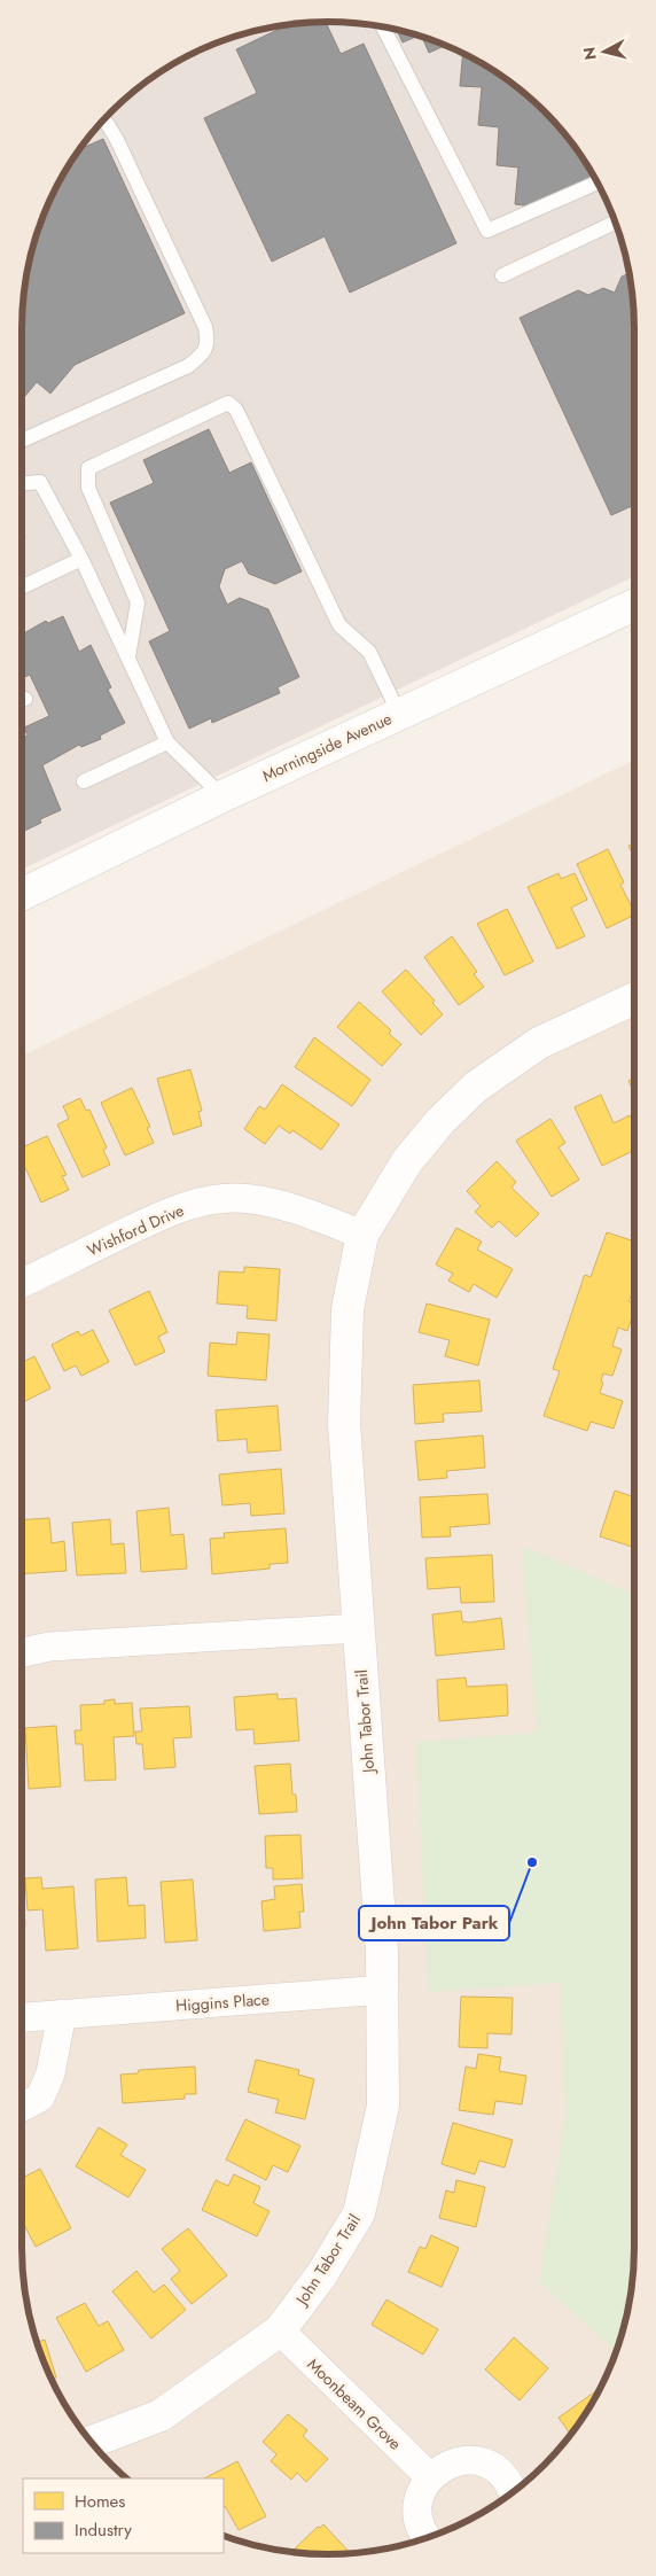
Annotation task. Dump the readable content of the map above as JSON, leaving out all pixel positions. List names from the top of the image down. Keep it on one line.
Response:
{"streets":{"street":["Morningside Avenue","Wishford Drive","John Tabor Trail","Higgins Place","Moonbeam Grove"]},"crossings":[["Wishford Drive","John Tabor Trail"],["John Tabor Trail","Higgins Place"],["John Tabor Trail","Moonbeam Grove"]],"places":["John Tabor Park"],"legend":["Homes","Industry"],"north":"left"}
